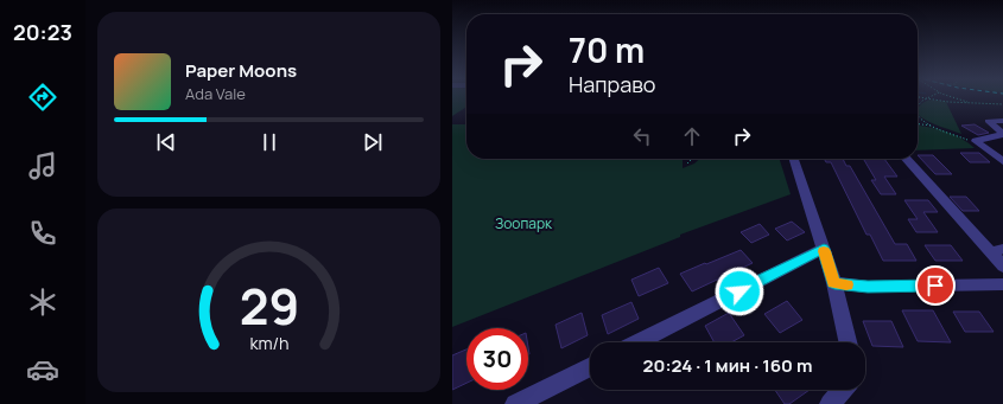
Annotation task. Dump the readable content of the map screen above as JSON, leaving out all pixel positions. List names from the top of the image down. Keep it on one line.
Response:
{"parks":["Зоопарк"],"page":{"tabs":"20:23","turn":["70 m","Направо"],"song":["Paper Moons","Ada Vale"],"limit":"30","trip":"20:24 · 1 мин · 160 m","gauge":["29","km/h"]}}
